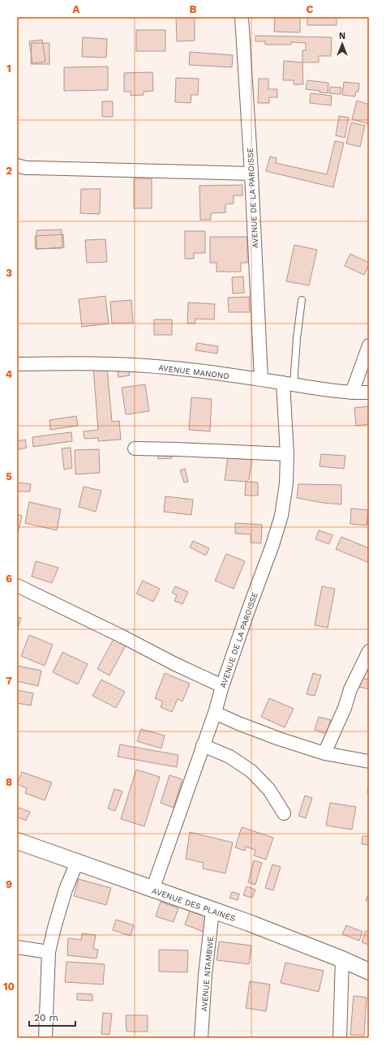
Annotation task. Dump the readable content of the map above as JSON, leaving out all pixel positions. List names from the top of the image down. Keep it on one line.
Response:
{"streets":{"street":["AVENUE DE LA PAROISSE","AVENUE MANONO","AVENUE DES PLAINES","AVENUE NTAMBWE"]},"crossings":[["AVENUE DE LA PAROISSE","AVENUE MANONO"],["AVENUE DE LA PAROISSE","AVENUE DES PLAINES"],["AVENUE DES PLAINES","AVENUE NTAMBWE"]],"scale_bar":"20 m","north":"top","grid":{"columns":["A","B","C"],"rows":["1","2","3","4","5","6","7","8","9","10"]}}
